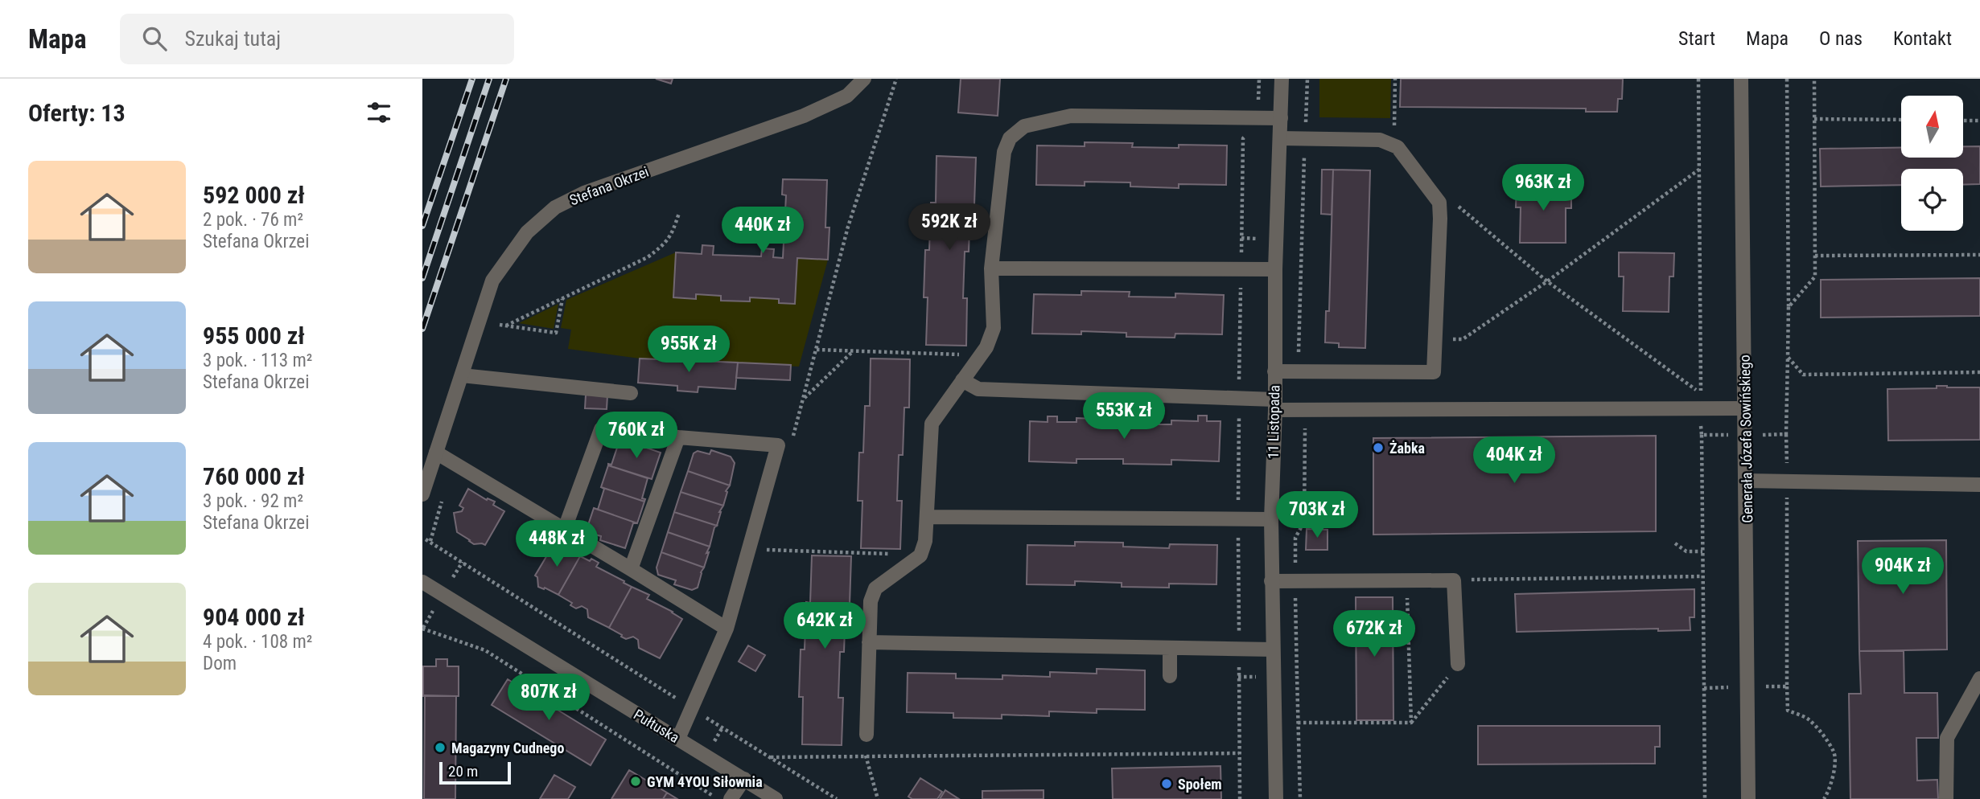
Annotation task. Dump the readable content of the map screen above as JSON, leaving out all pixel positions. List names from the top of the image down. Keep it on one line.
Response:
{"streets":{"street":["Stefana Okrzei","11 Listopada","Generała Józefa Sowińskiego","Pułtuska"]},"places":["Żabka","Magazyny Cudnego","GYM 4YOU Siłownia","Społem"],"scale_bar":"20 m","north":"top","page":{"header":"Mapa","search":"Szukaj tutaj","nav":["Start","Mapa","O nas","Kontakt"],"heading":"Oferty: 13","list":[{"name":"592 000 zł","note":"2 pok. · 76 m² · Stefana Okrzei"},{"name":"955 000 zł","note":"3 pok. · 113 m² · Stefana Okrzei"},{"name":"760 000 zł","note":"3 pok. · 92 m² · Stefana Okrzei"},{"name":"904 000 zł","note":"4 pok. · 108 m² · Dom"}],"price":["963K zł","592K zł","440K zł","955K zł","553K zł","760K zł","404K zł","703K zł","448K zł","904K zł","642K zł","672K zł","807K zł"],"scale":"20 m"}}
